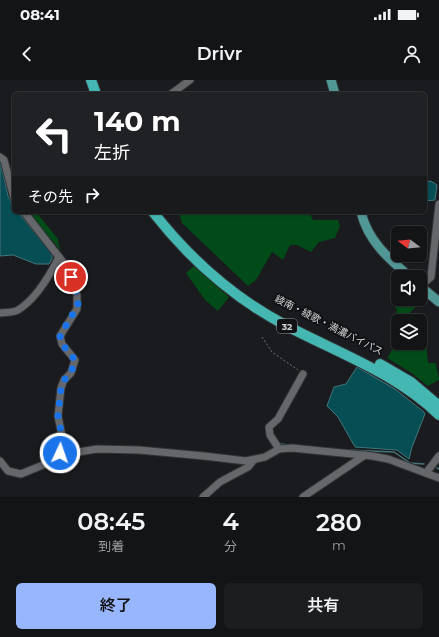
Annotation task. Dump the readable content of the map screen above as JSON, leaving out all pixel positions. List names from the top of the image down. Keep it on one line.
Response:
{"streets":{"highway":["綾南・綾歌・満濃バイパス","32"]},"north":"left","page":{"status":"08:41","header":"Drivr","turn":["140 m","左折"],"then":"その先","eta":["08:45","到着","4","分","280","m"],"buttons":["終了","共有"]}}
